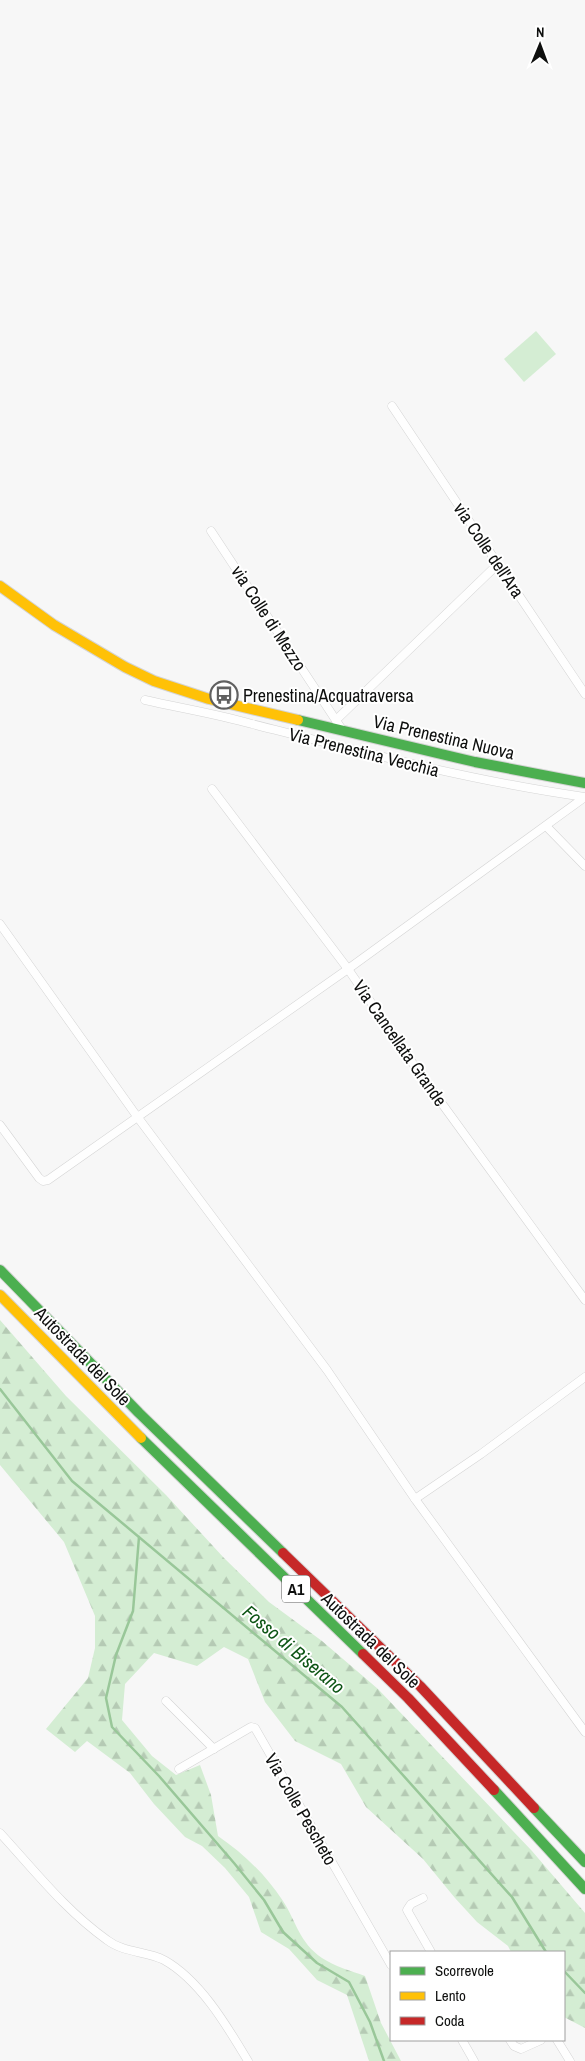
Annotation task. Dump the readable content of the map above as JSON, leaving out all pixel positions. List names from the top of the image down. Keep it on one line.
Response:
{"streets":{"main road":["Via Prenestina Nuova","Autostrada del Sole","A1"],"street":["via Colle dell'Ara","via Colle di Mezzo","Via Prenestina Vecchia","Via Cancellata Grande","Via Colle Pescheto"]},"crossings":[["via Colle di Mezzo","Via Prenestina Nuova"]],"water":["Fosso di Biserano"],"places":{"bus stop":["Prenestina/Acquatraversa"]},"legend":["Scorrevole","Lento","Coda"],"north":"top"}
